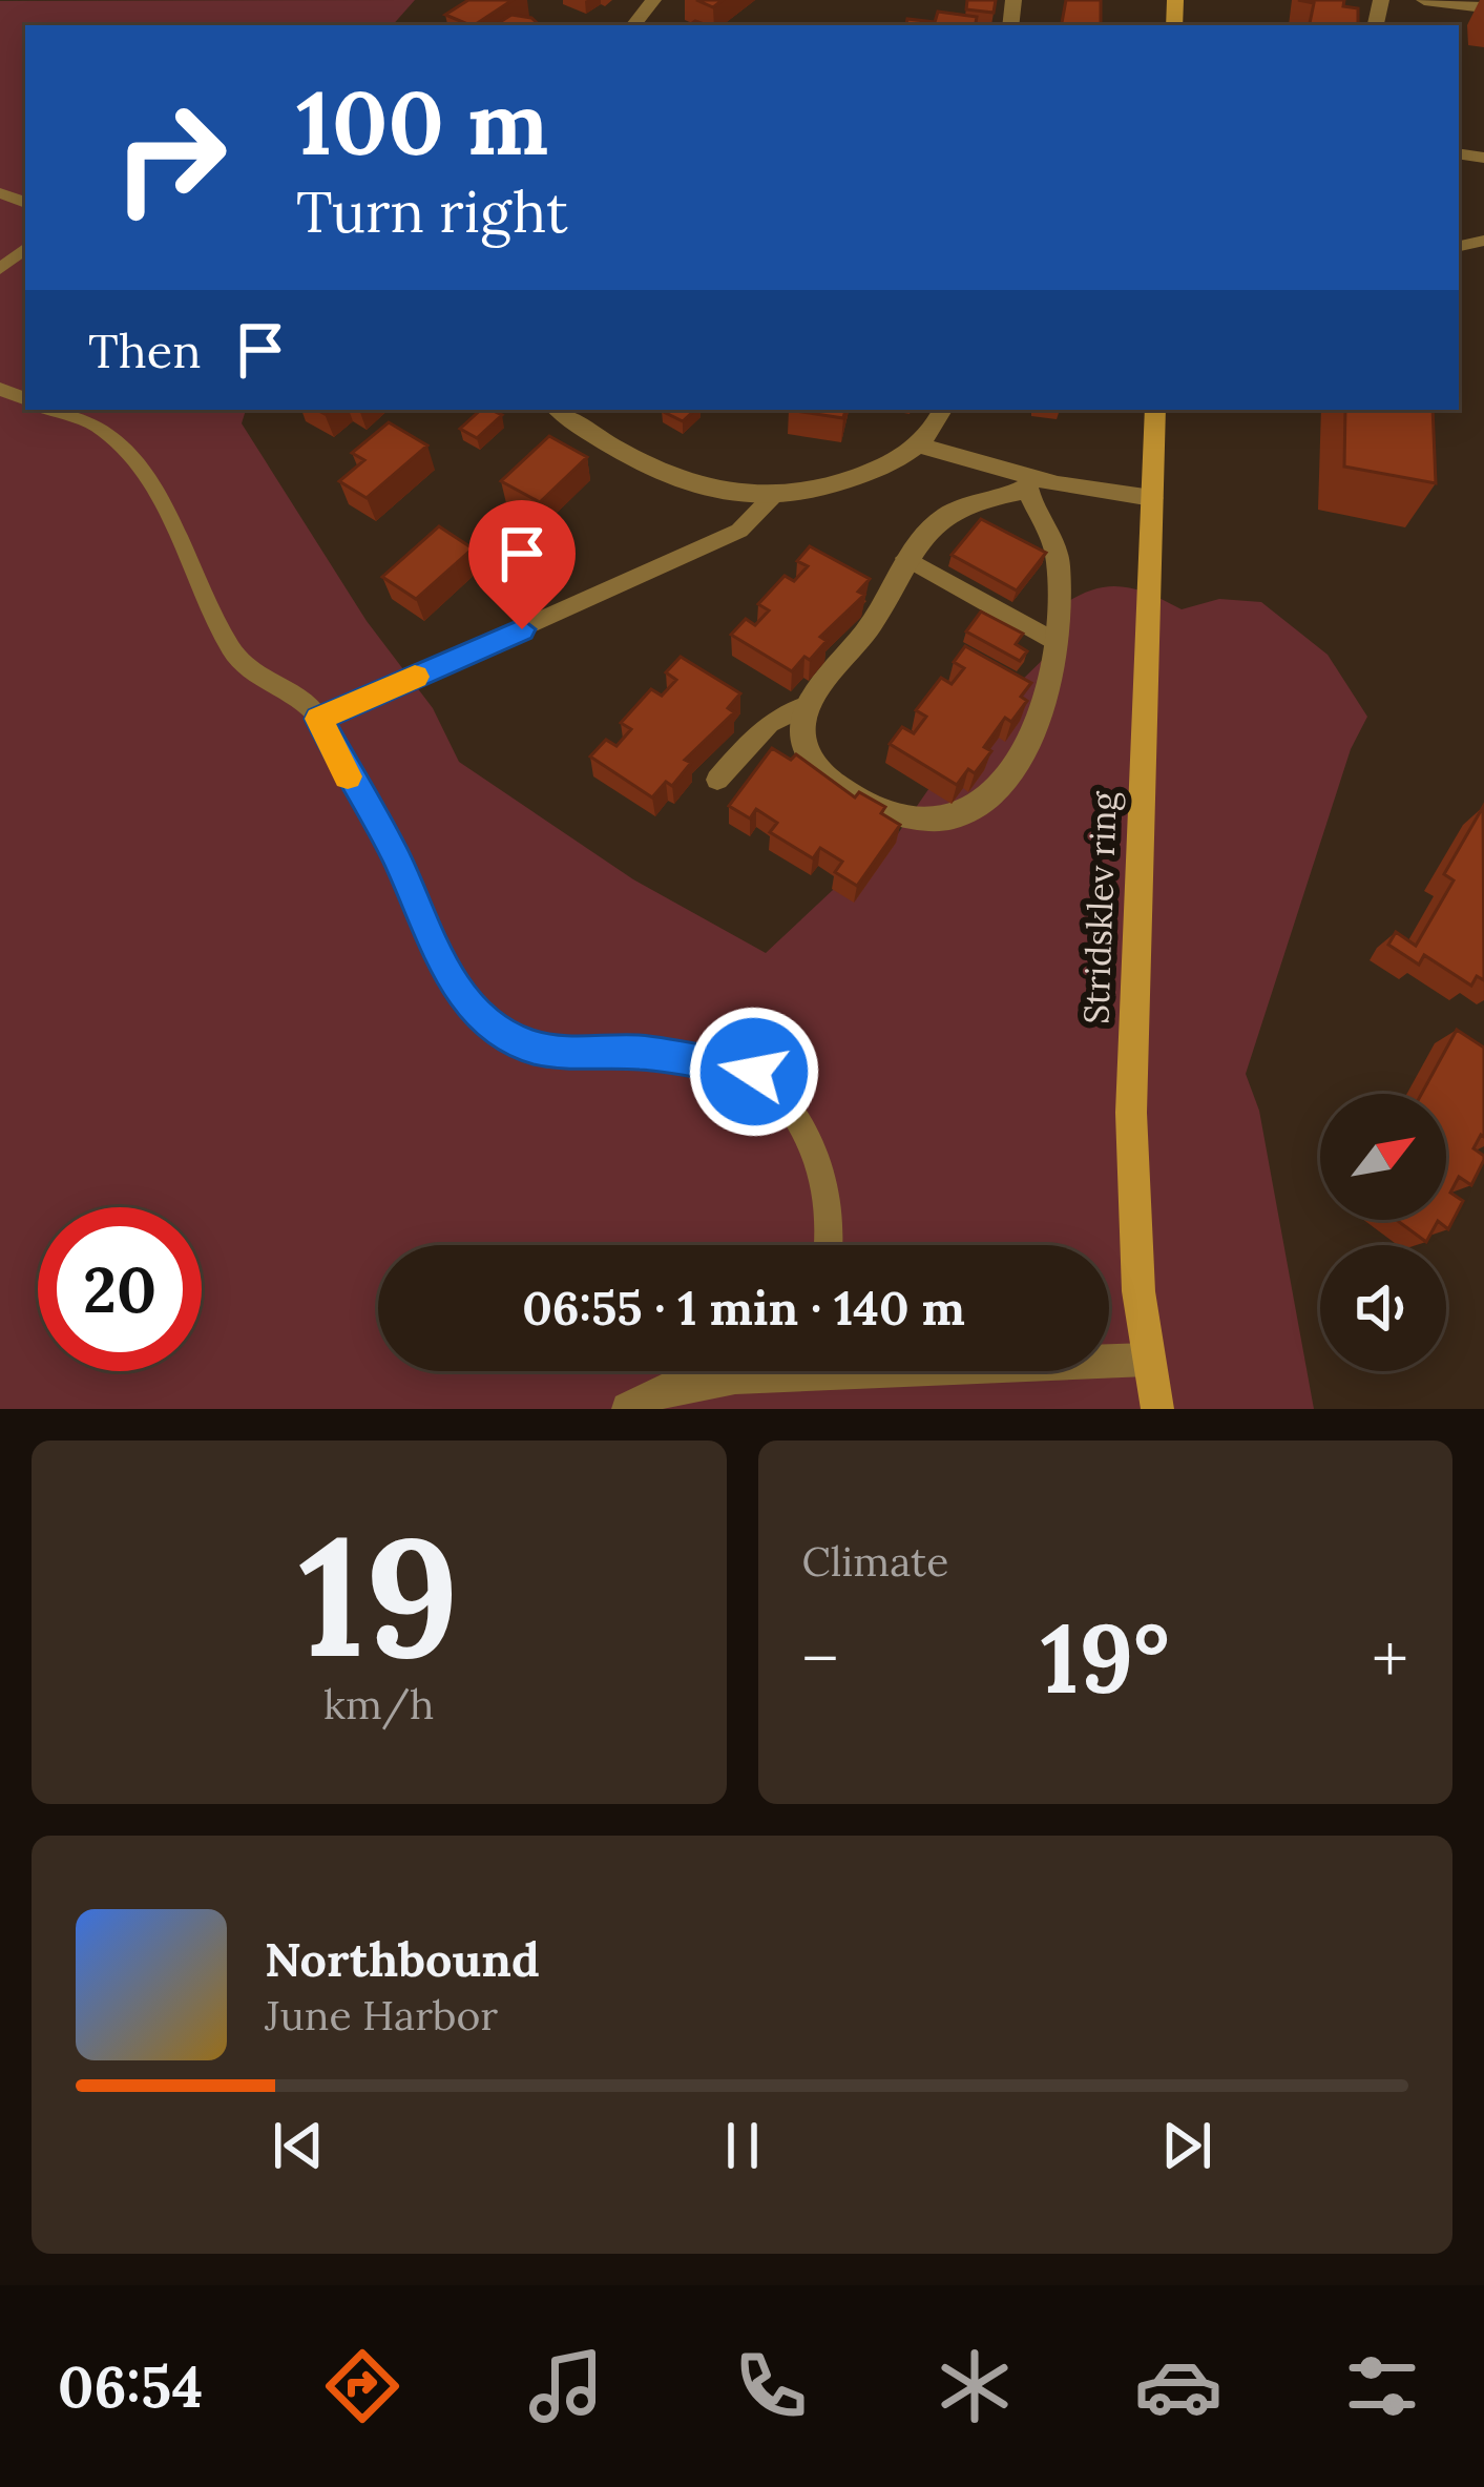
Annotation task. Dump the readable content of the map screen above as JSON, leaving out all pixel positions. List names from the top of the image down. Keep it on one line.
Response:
{"streets":{"street":["Stridsklev ring"]},"north":"top right","page":{"turn":["100 m","Turn right"],"then":"Then","limit":"20","trip":"06:55 · 1 min · 140 m","tile":[["19","km/h"],"Climate"],"heat":["−","19°","+"],"song":["Northbound","June Harbor"],"tabs":"06:54"}}
